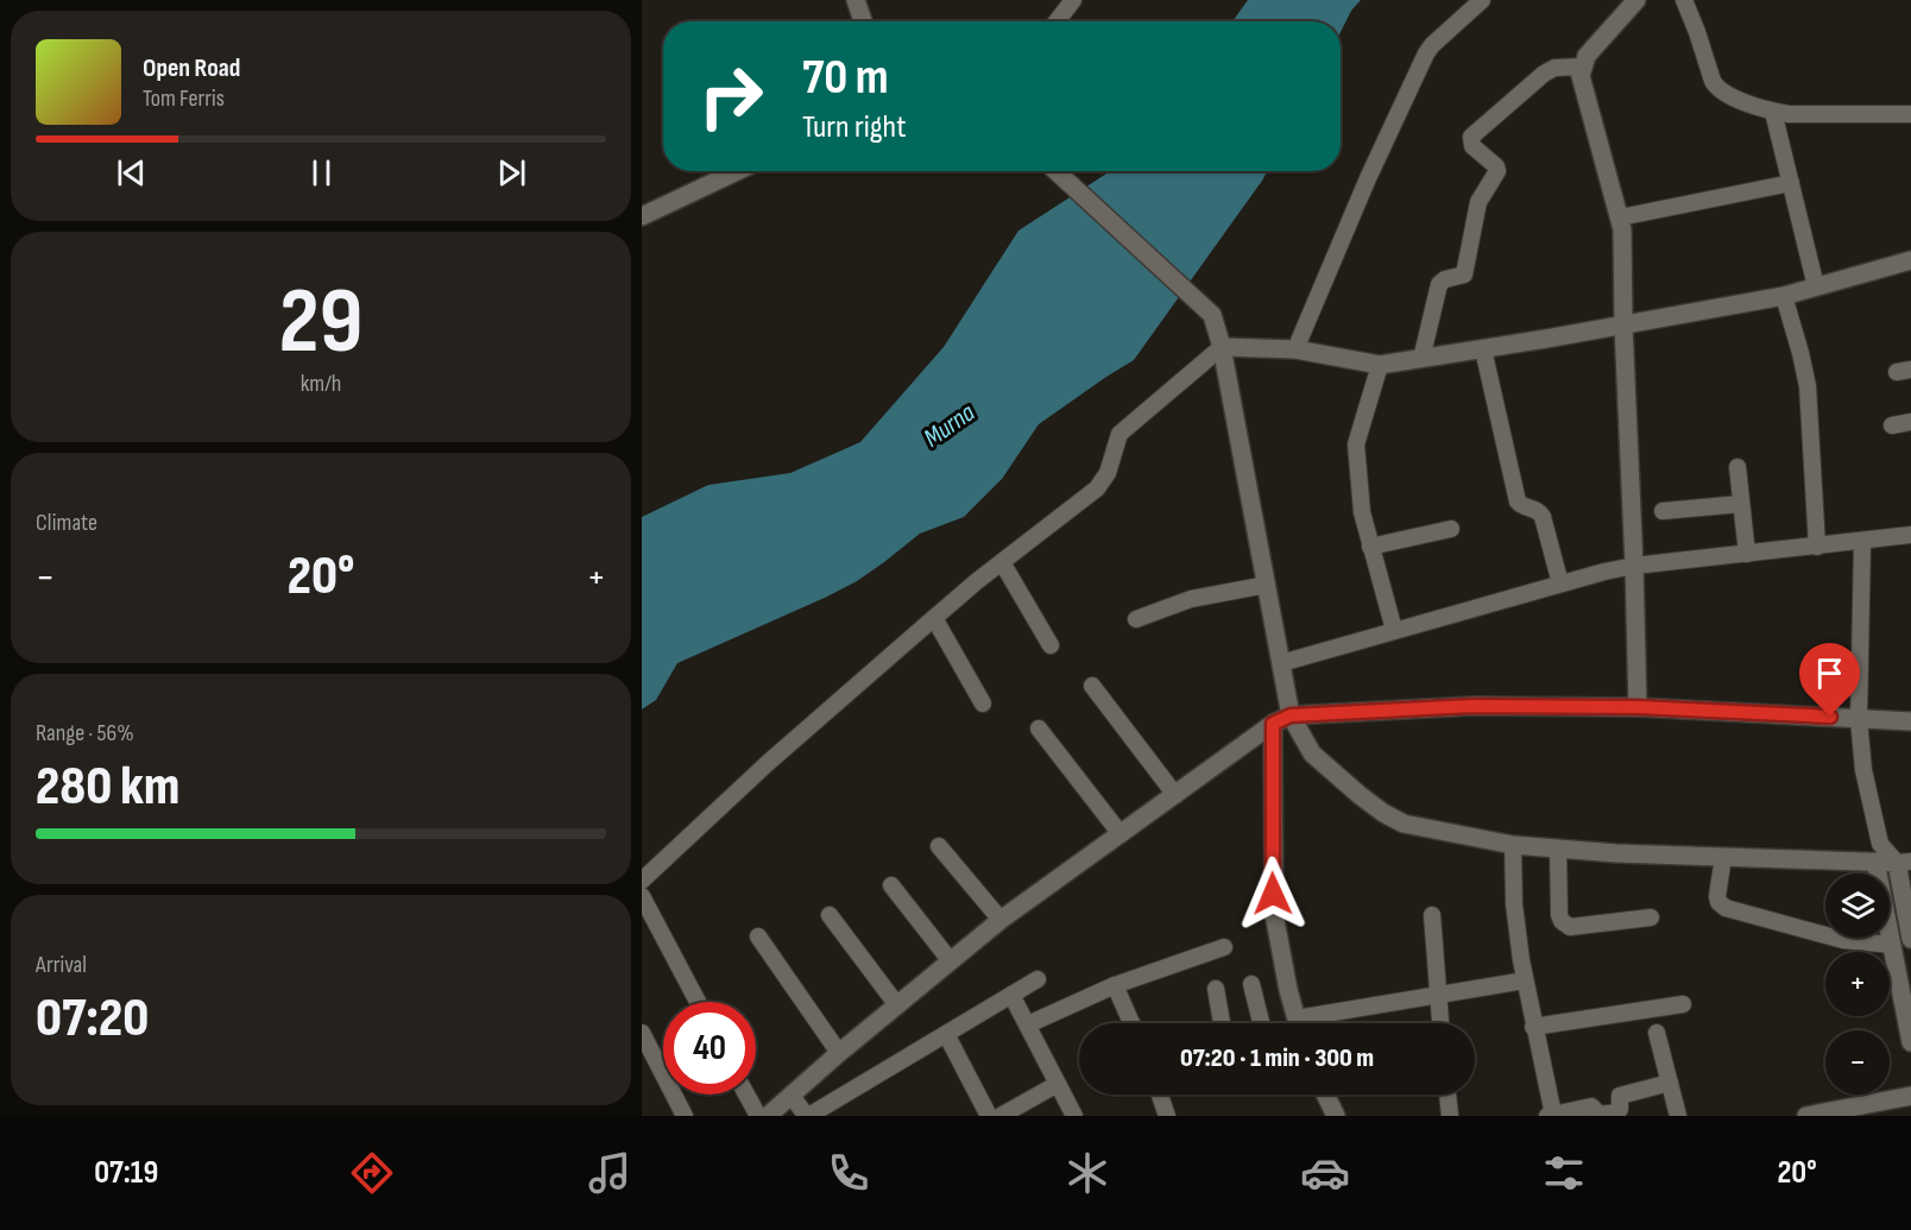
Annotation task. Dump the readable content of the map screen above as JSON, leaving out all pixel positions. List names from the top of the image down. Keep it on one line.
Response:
{"water":["Murna"],"page":{"turn":["70 m","Turn right"],"song":["Open Road","Tom Ferris"],"tile":[["29","km/h"],"Climate",["Range · 56%","280 km"],["Arrival","07:20"]],"heat":["−","20°","+"],"map_buttons":["+","−"],"limit":"40","trip":"07:20 · 1 min · 300 m","tabs":["07:19","20°"]}}
